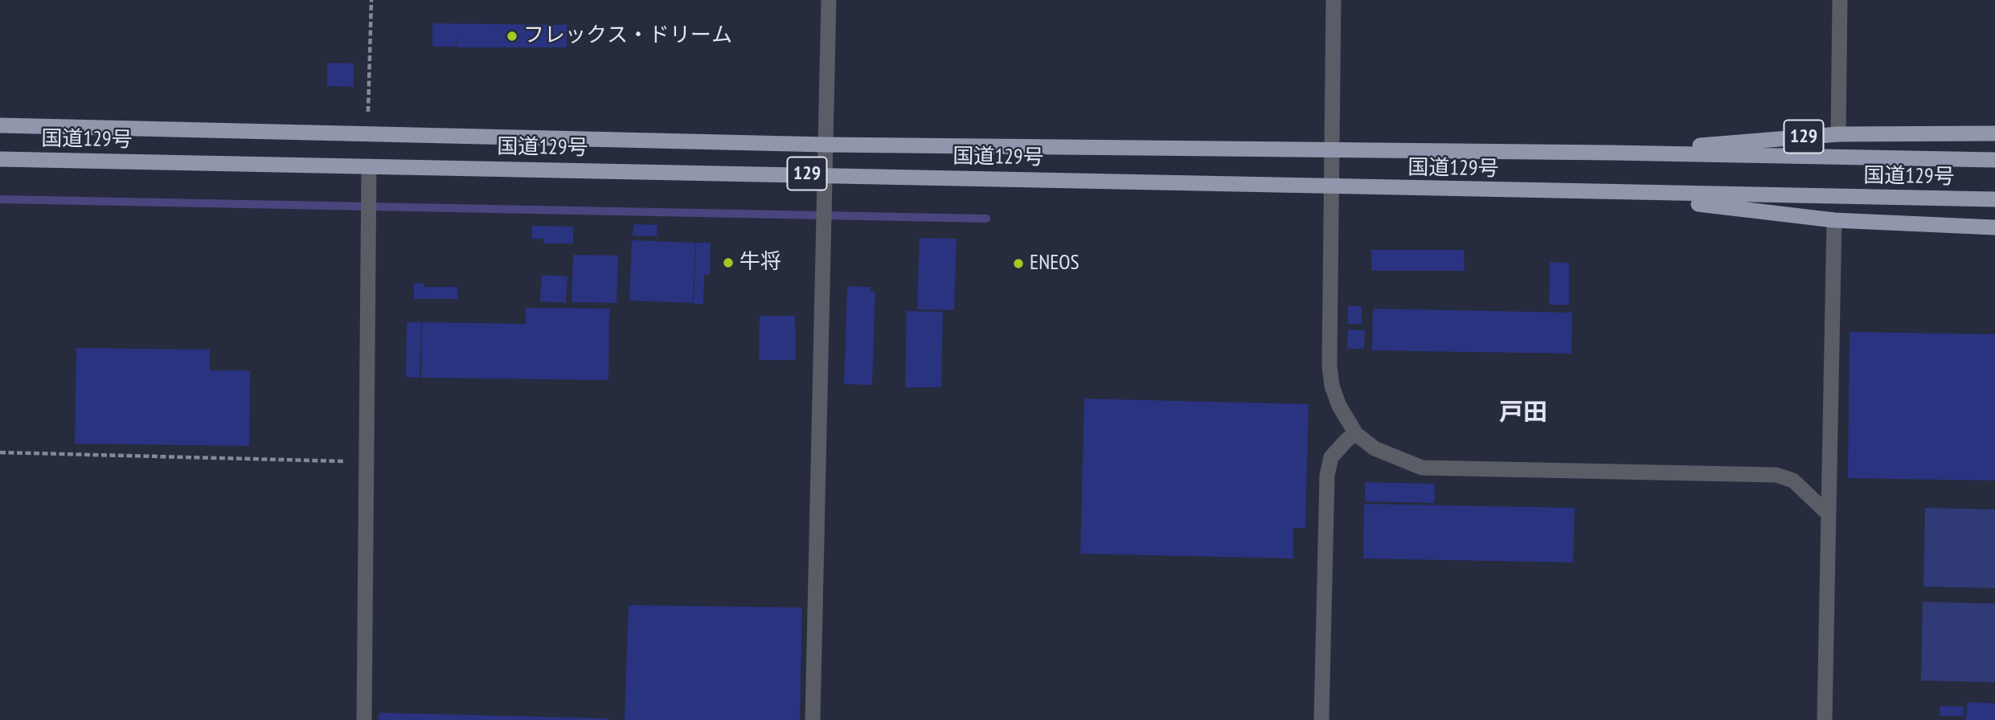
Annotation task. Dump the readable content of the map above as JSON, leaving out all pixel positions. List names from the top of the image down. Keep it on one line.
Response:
{"streets":{"highway":["129","国道129号"]},"crossings":[["129","国道129号"]],"districts":["戸田"],"places":["フレックス・ドリーム","牛将","ENEOS"]}
